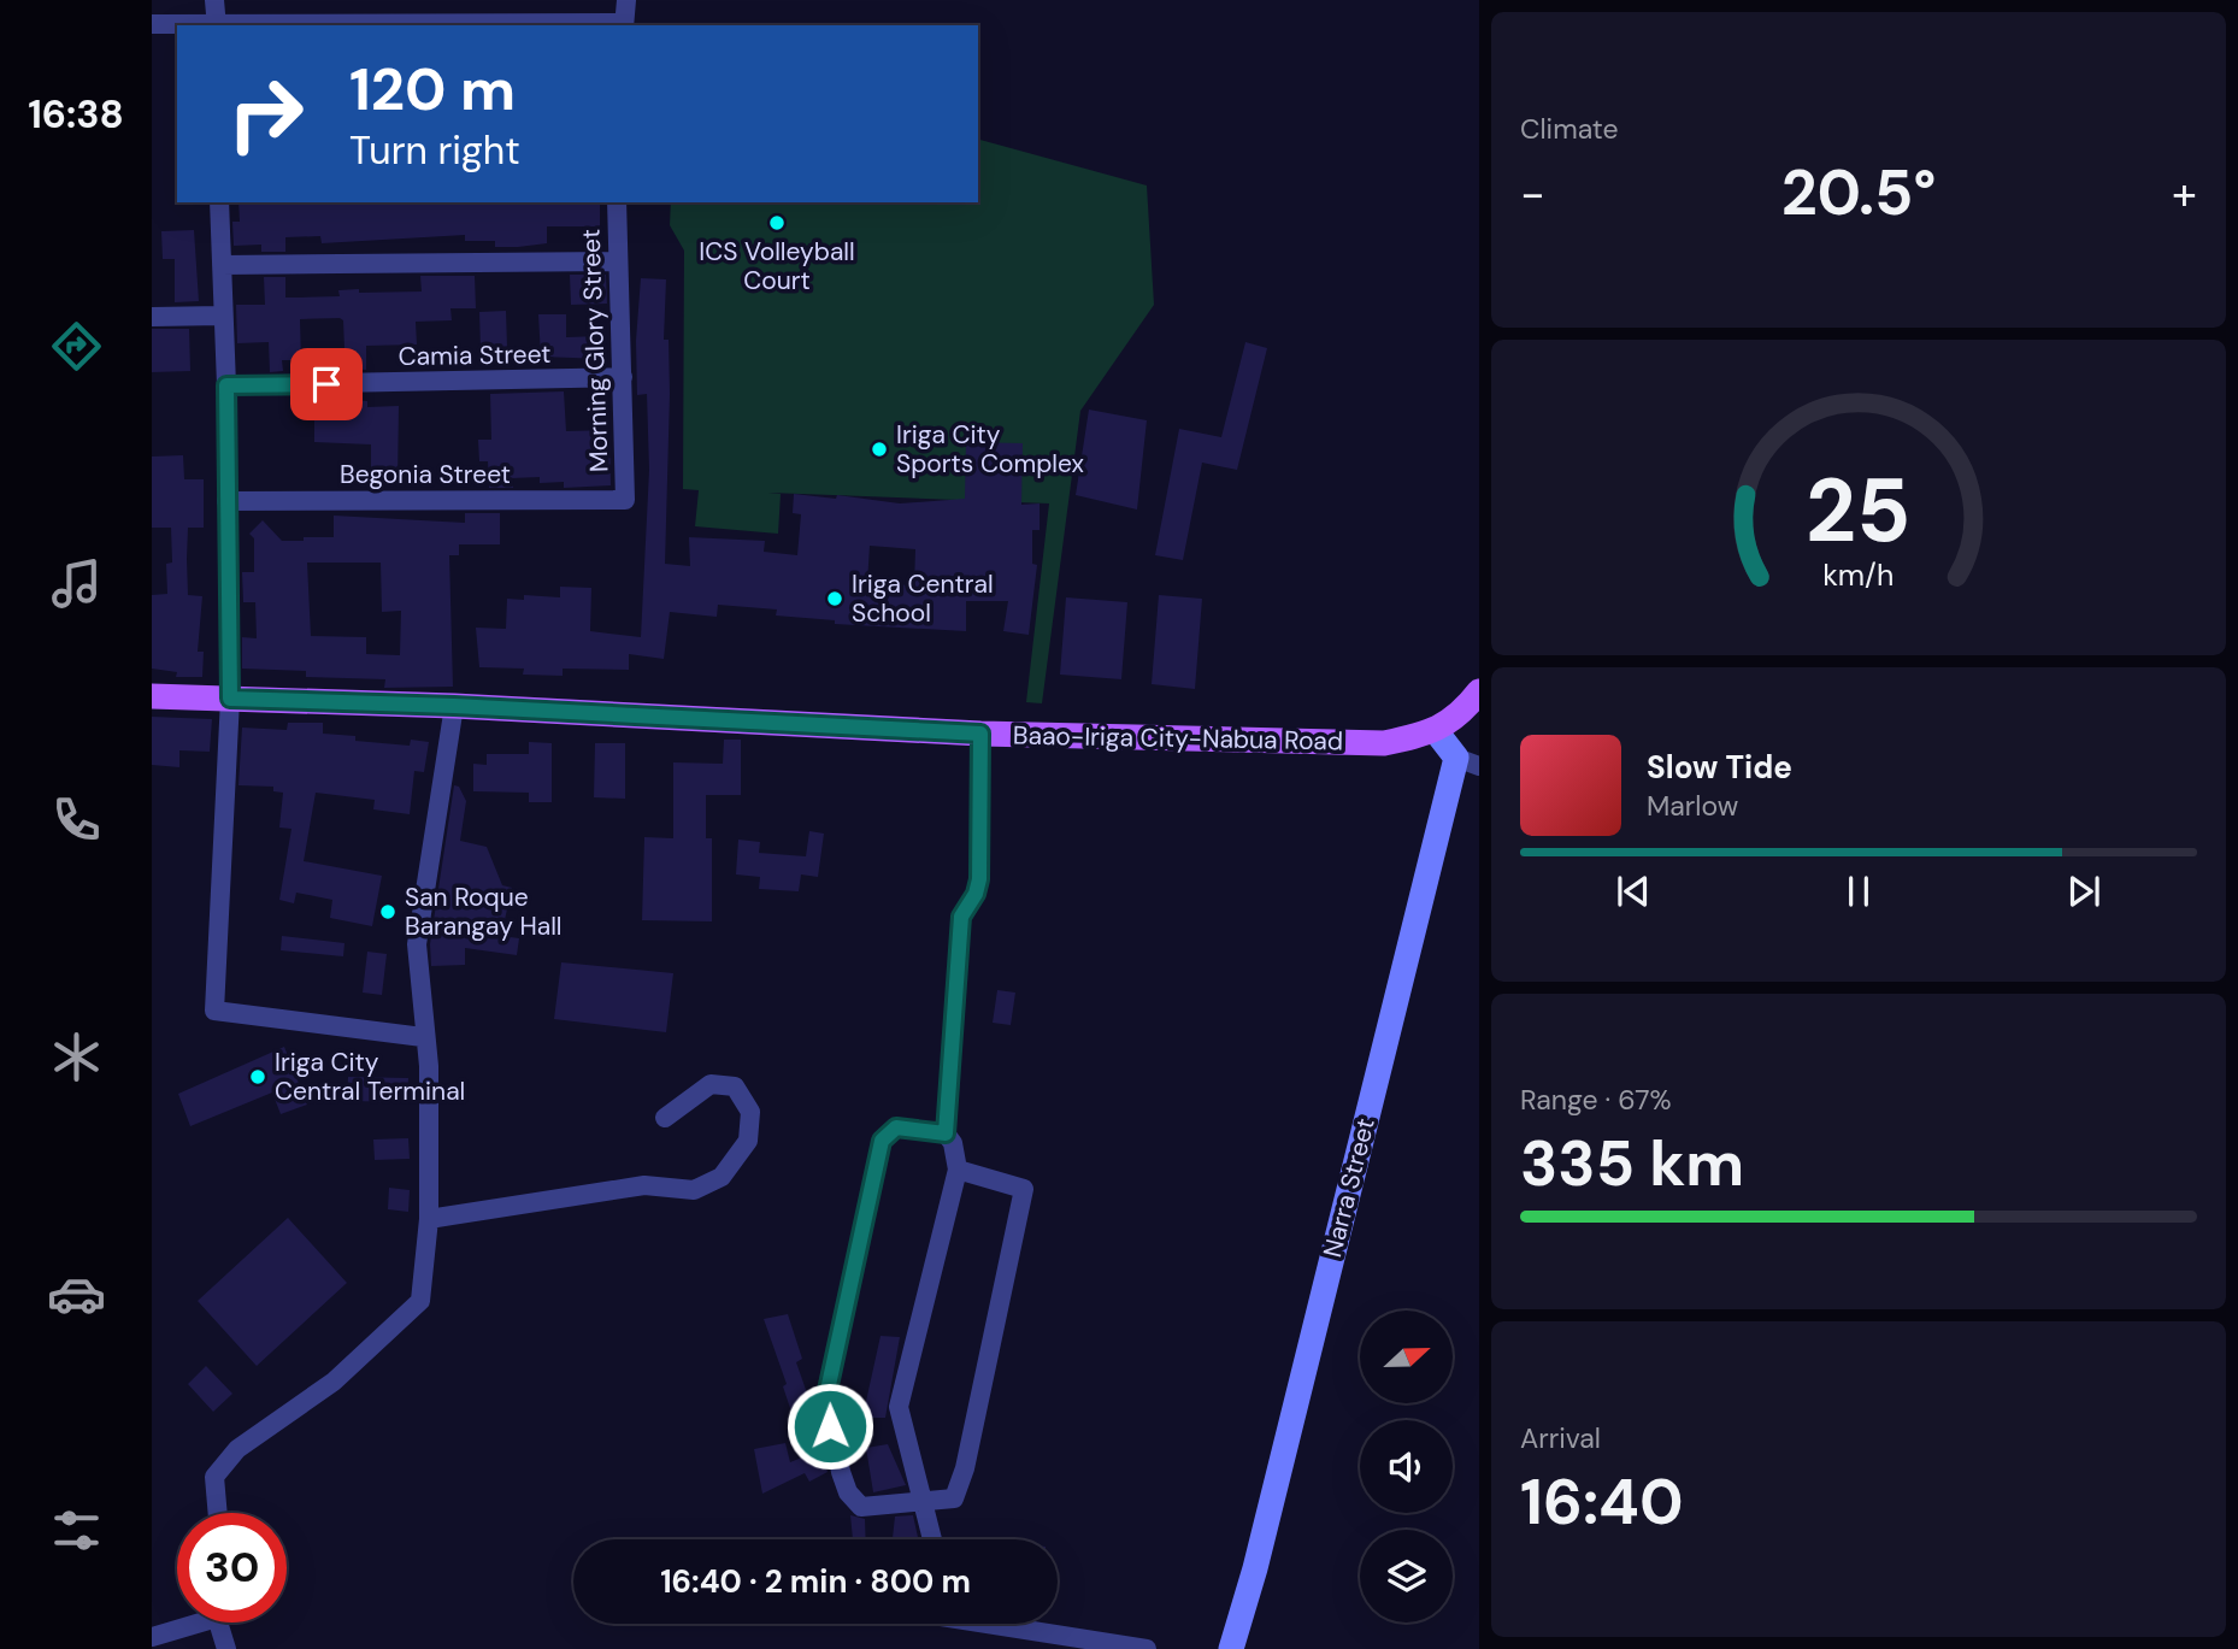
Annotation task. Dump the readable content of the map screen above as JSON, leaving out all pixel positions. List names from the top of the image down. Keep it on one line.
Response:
{"streets":{"main road":["Baao-Iriga City-Nabua Road"],"street":["Morning Glory Street","Camia Street","Begonia Street","Narra Street"]},"crossings":[["Morning Glory Street","Camia Street"],["Morning Glory Street","Begonia Street"],["Baao-Iriga City-Nabua Road","Narra Street"]],"places":["ICS Volleyball Court","Iriga City Sports Complex","Iriga Central School","San Roque Barangay Hall","Iriga City Central Terminal"],"north":"right","page":{"tabs":"16:38","tile":["Climate",["Range · 67%","335 km"],["Arrival","16:40"]],"turn":["120 m","Turn right"],"heat":["−","20.5°","+"],"song":["Slow Tide","Marlow"],"limit":"30","trip":"16:40 · 2 min · 800 m","gauge":["25","km/h"]}}
